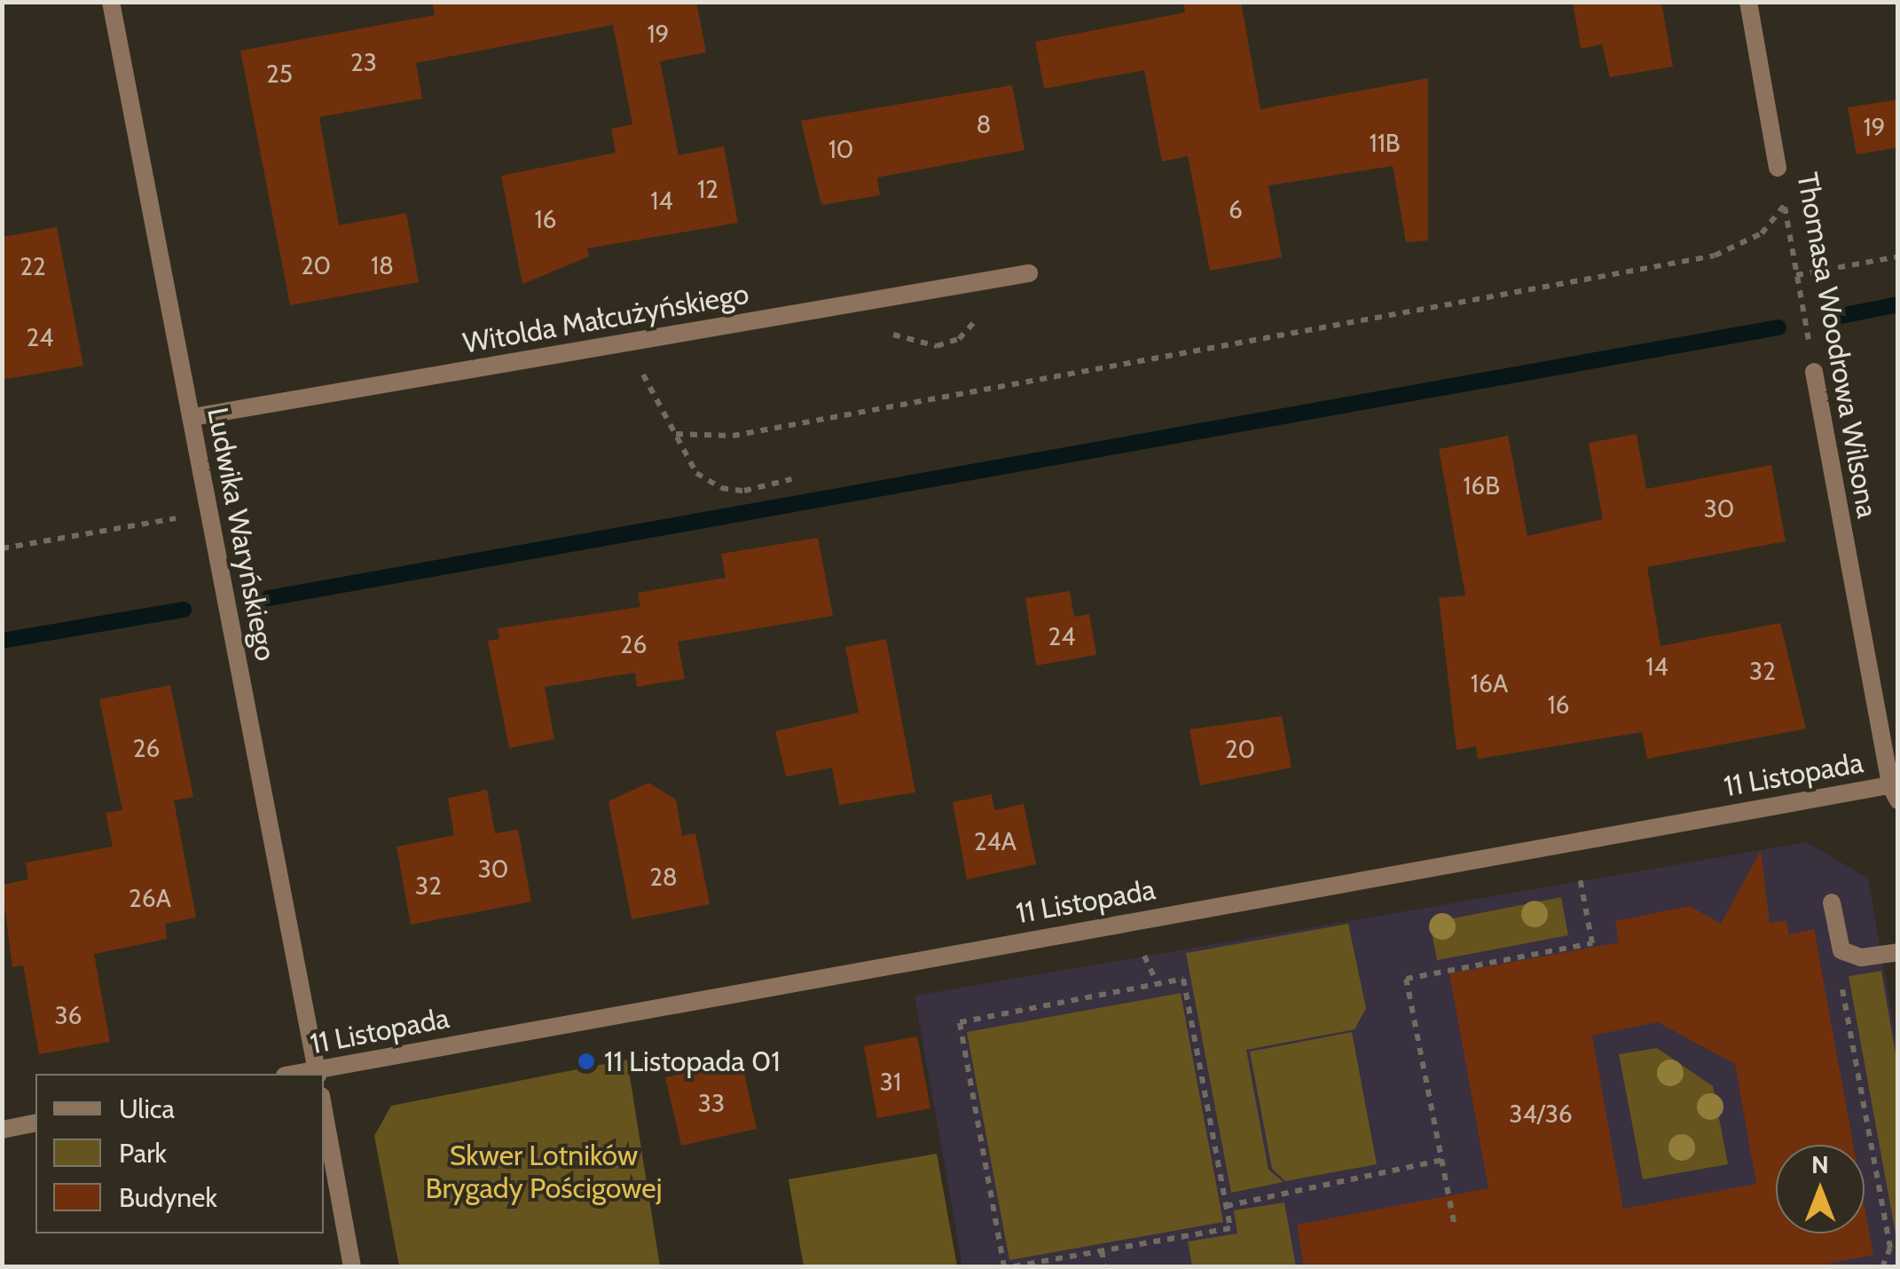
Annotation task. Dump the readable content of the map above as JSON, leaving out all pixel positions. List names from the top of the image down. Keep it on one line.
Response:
{"streets":{"street":["Witolda Małcużyńskiego","Thomasa Woodrowa Wilsona","Ludwika Waryńskiego","11 Listopada"]},"crossings":[["Witolda Małcużyńskiego","Ludwika Waryńskiego"],["Thomasa Woodrowa Wilsona","11 Listopada"],["Ludwika Waryńskiego","11 Listopada"]],"parks":["Skwer Lotników Brygady Pościgowej"],"places":["11 Listopada 01"],"house_numbers":["19","23","25","8","19","11B","10","12","14","6","16","20","18","22","24","16B","30","24","26","14","32","16A","16","26","20","24A","30","28","32","26A","36","31","33","34/36"],"legend":["Ulica","Park","Budynek"],"north":"top"}
